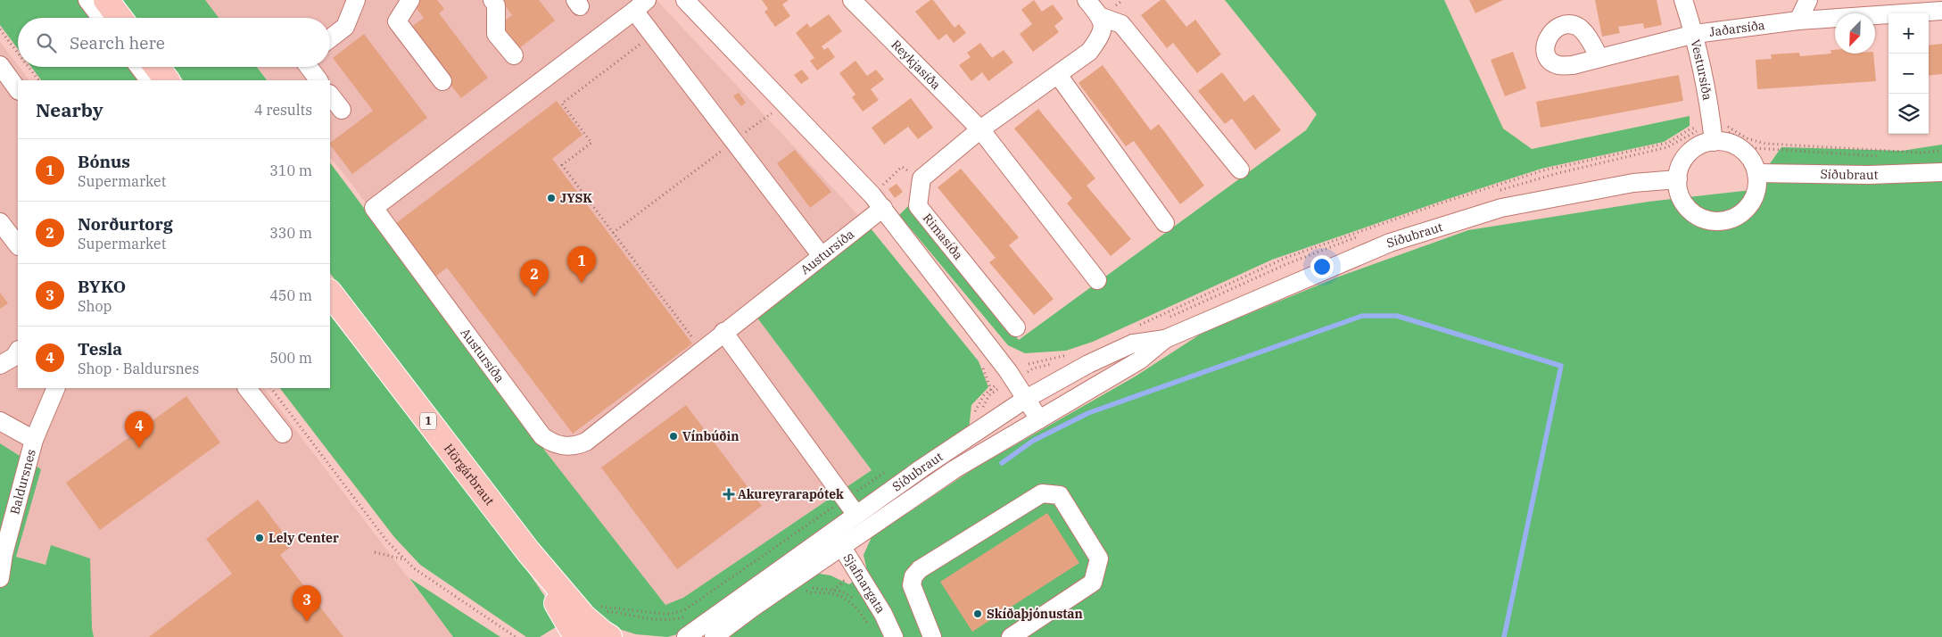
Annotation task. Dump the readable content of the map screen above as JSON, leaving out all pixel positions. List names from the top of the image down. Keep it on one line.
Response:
{"streets":{"highway":["1","Hörgárbraut"],"street":["Jaðarsíða","Reykjasíða","Vestursíða","Síðubraut","Rimasíða","Austursíða","Baldursnes","Sjafnargata"]},"crossings":[["Jaðarsíða","Vestursíða"],["Vestursíða","Síðubraut"],["Síðubraut","Sjafnargata"]],"places":{"other":["JYSK","Vínbúðin","Lely Center","Skíðaþjónustan"],"health":["Akureyrarapótek"]},"north":"bottom left","page":{"map_buttons":["+","−"],"search":"Search here","heading":["Nearby","4 results"],"list":[{"mark":"1","name":"Bónus","note":"Supermarket","value":"310 m"},{"mark":"2","name":"Norðurtorg","note":"Supermarket","value":"330 m"},{"mark":"3","name":"BYKO","note":"Shop","value":"450 m"},{"mark":"4","name":"Tesla","note":"Shop · Baldursnes","value":"500 m"}],"pins":["1","2","4","3"]}}
